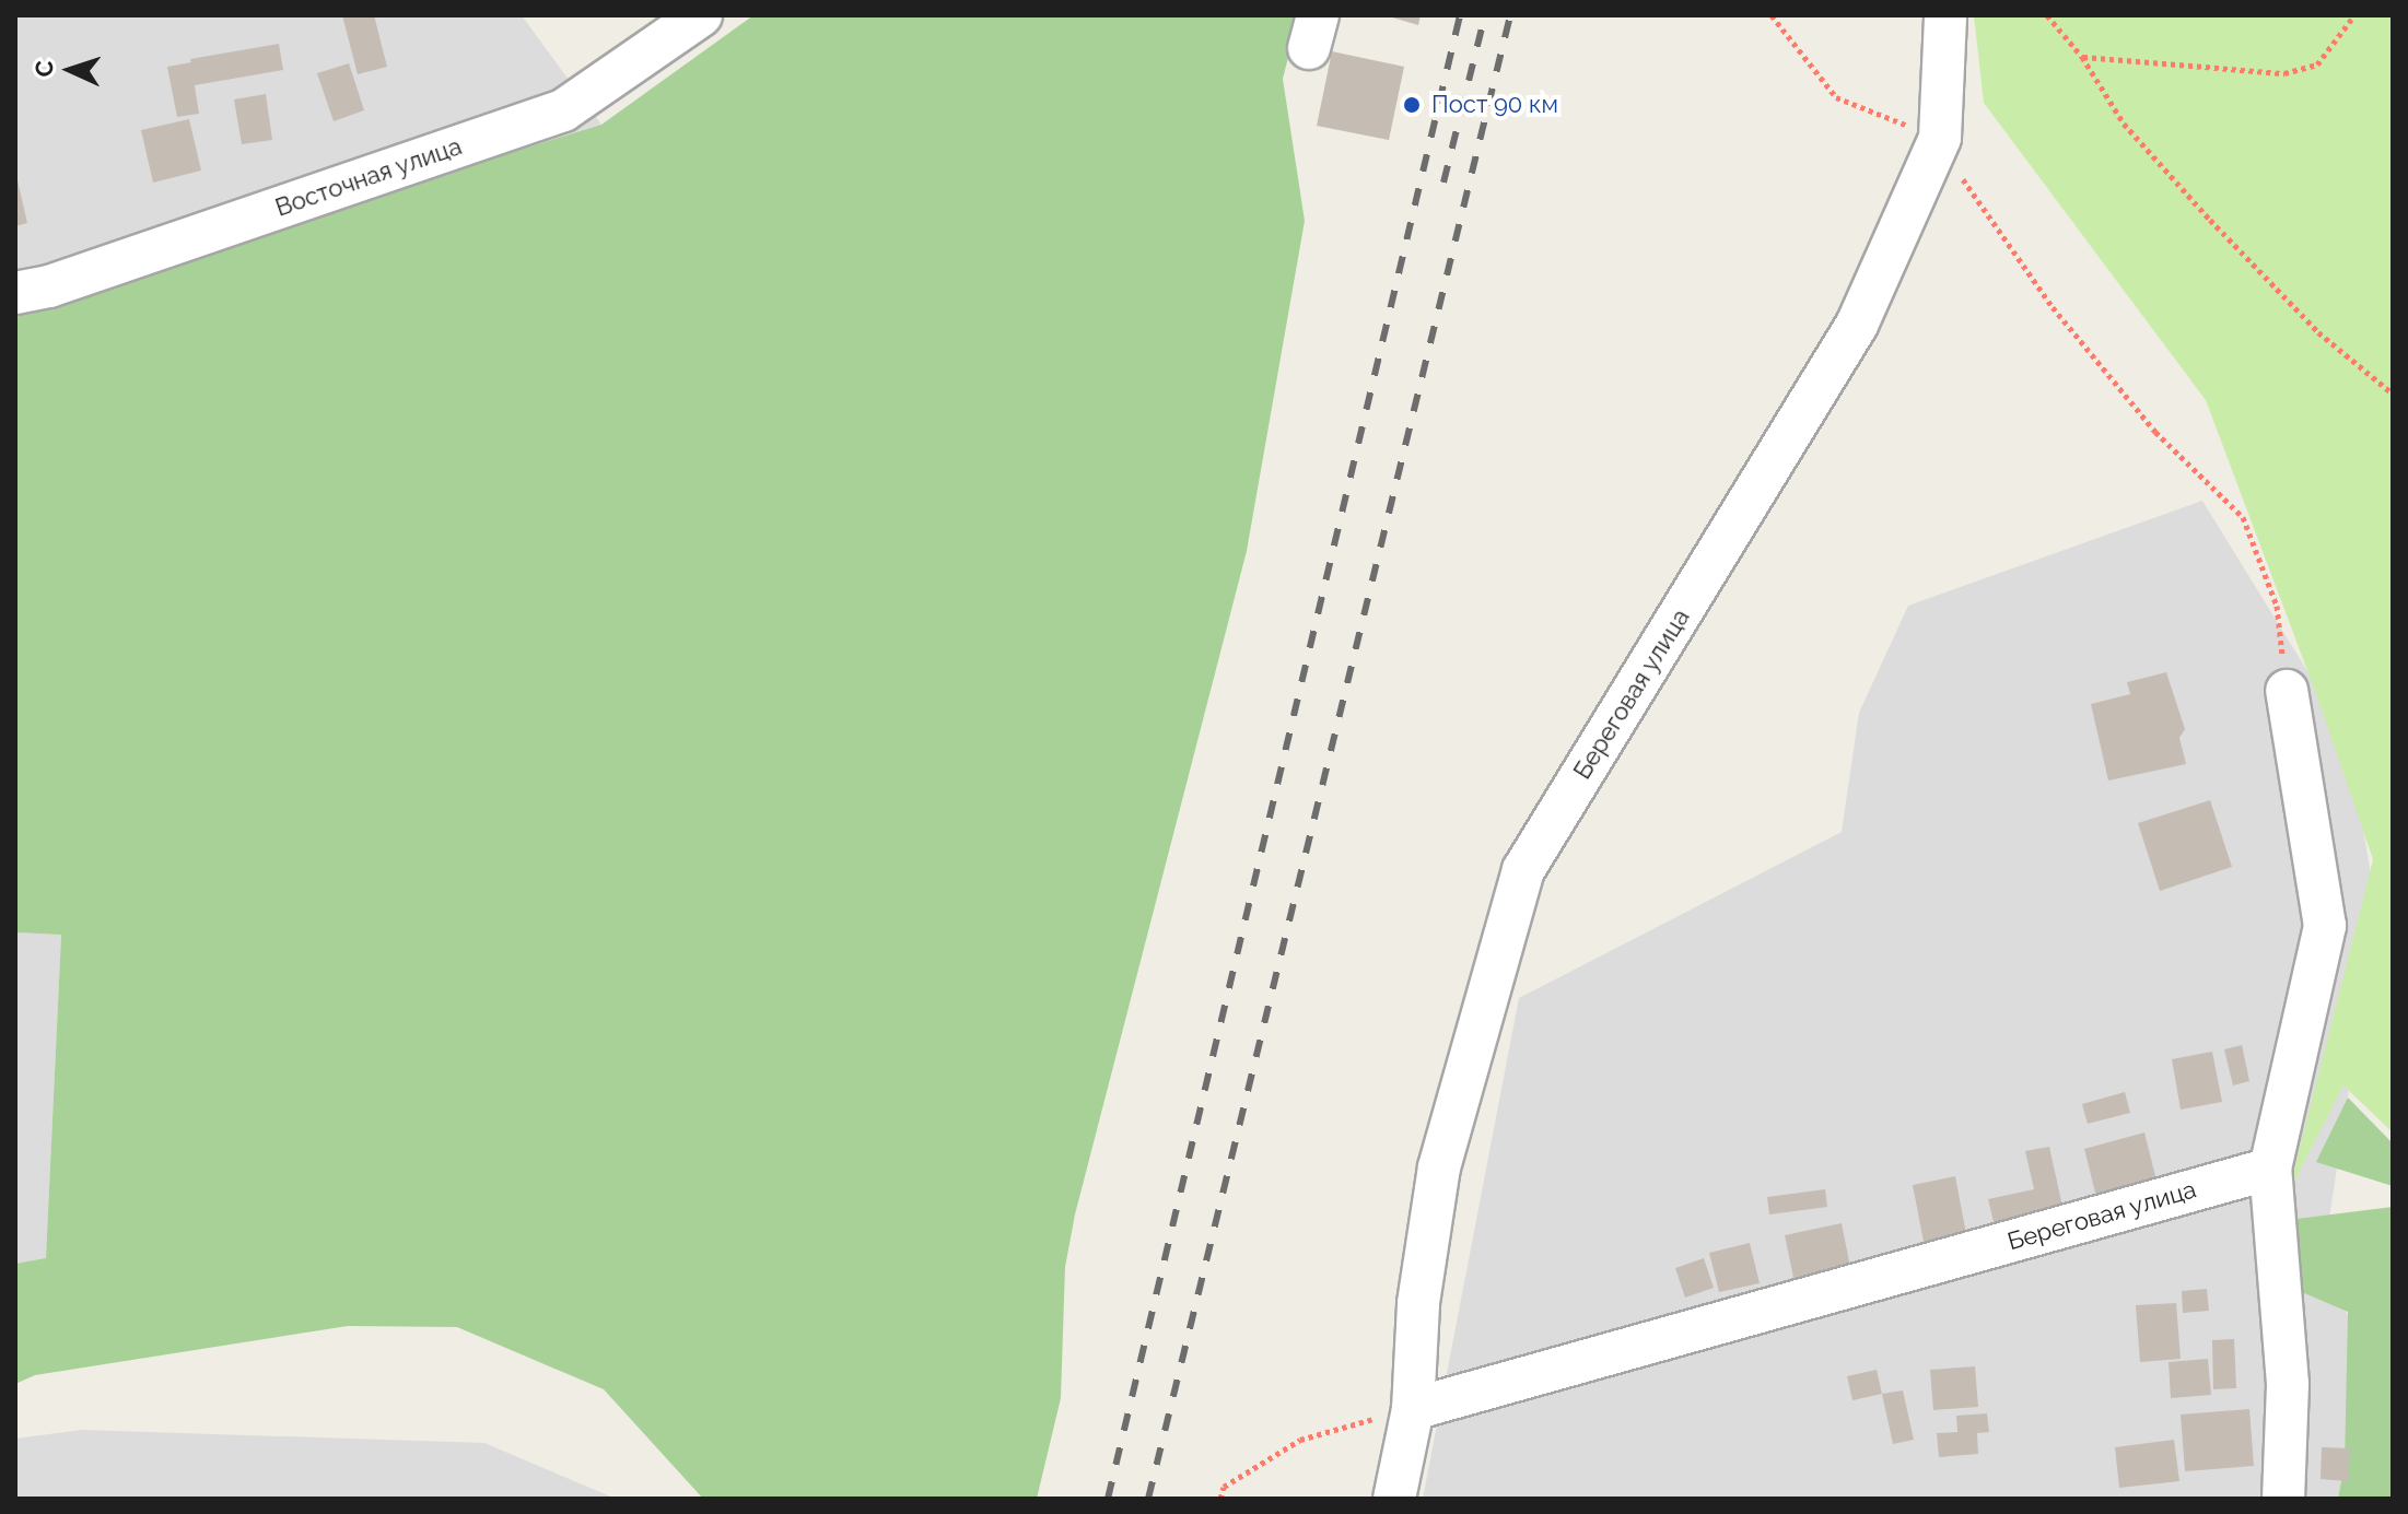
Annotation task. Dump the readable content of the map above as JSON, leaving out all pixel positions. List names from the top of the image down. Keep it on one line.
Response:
{"streets":{"street":["Восточная улица","Береговая улица"]},"places":["Пост 90 км"],"north":"left"}
